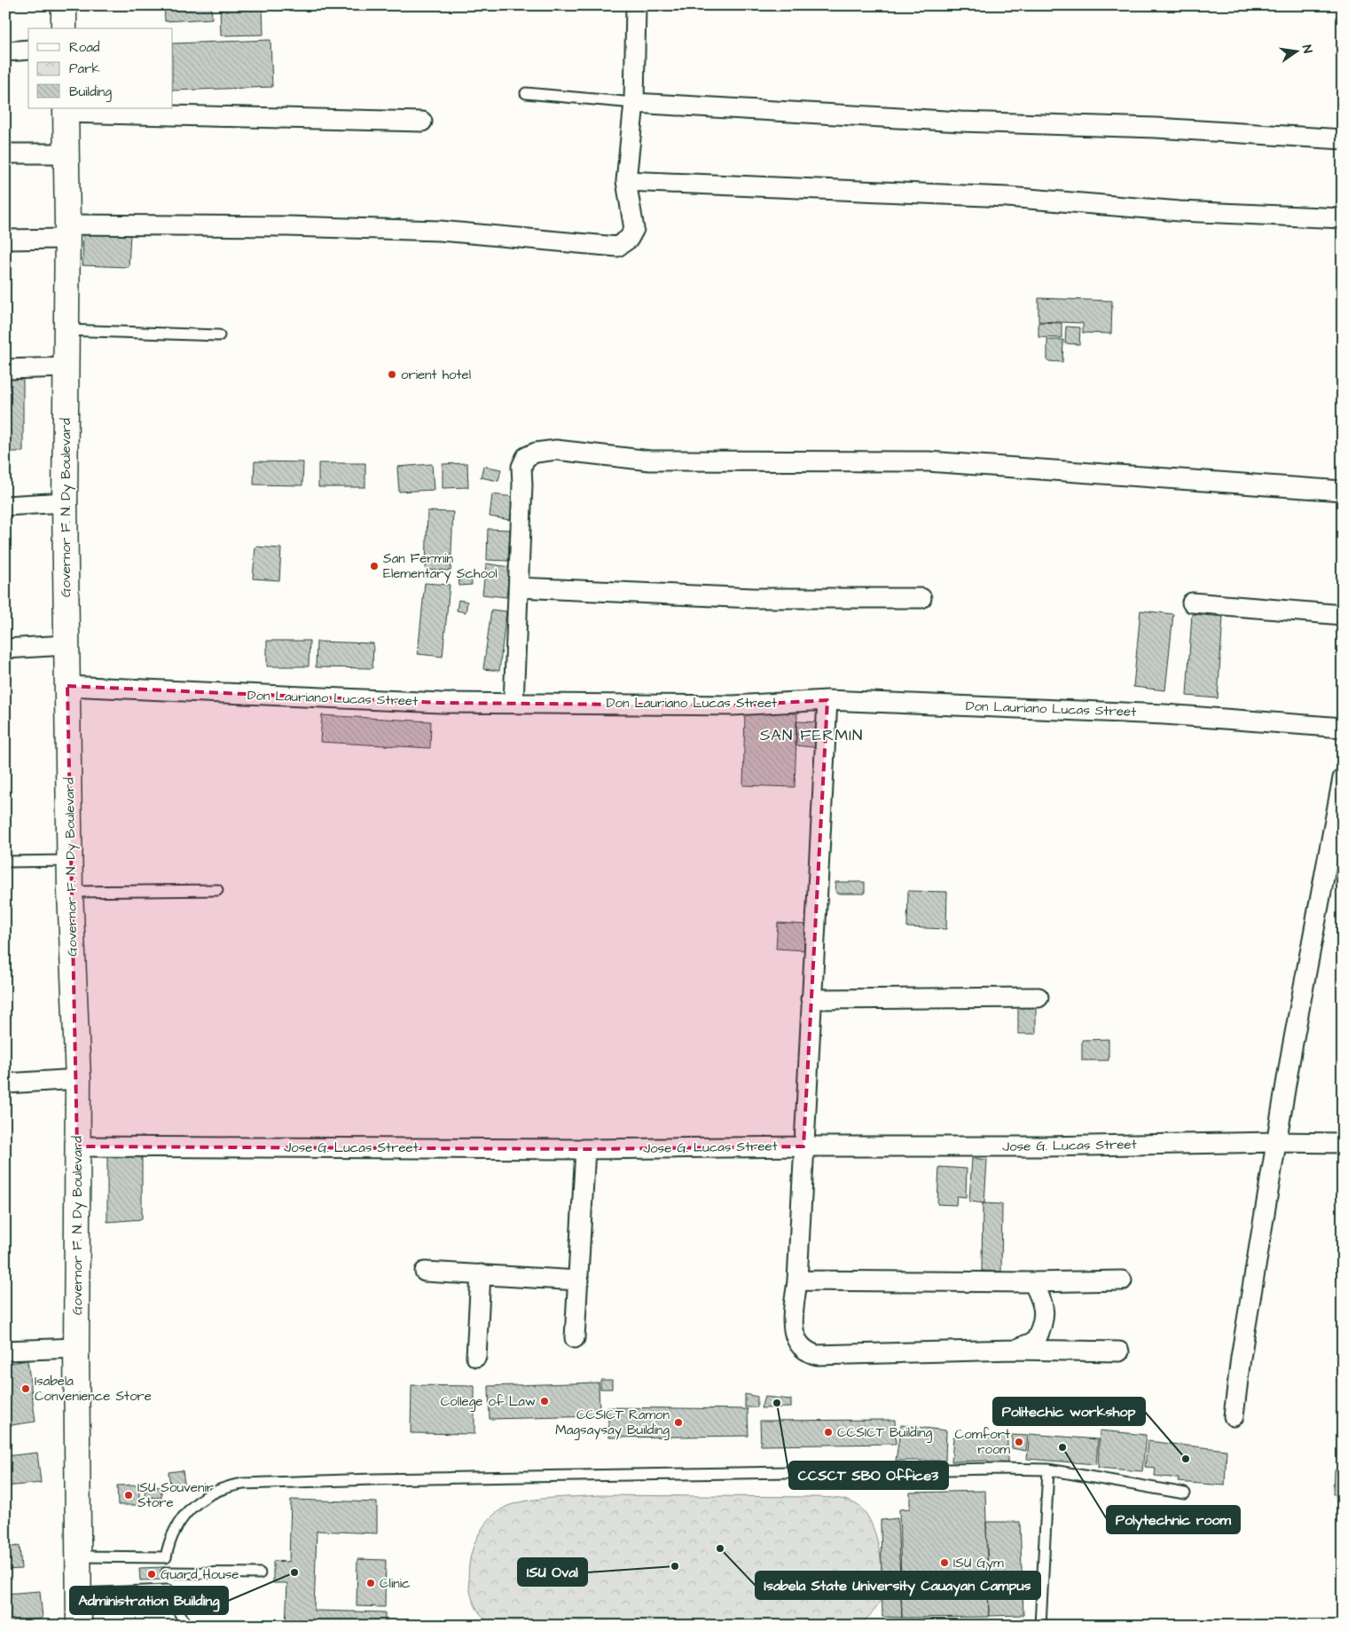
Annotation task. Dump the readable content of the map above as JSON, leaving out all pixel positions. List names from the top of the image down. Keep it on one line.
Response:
{"streets":{"highway":["Governor F. N. Dy Boulevard"],"street":["Don Lauriano Lucas Street","Jose G. Lucas Street"]},"crossings":[["Governor F. N. Dy Boulevard","Don Lauriano Lucas Street"],["Governor F. N. Dy Boulevard","Jose G. Lucas Street"]],"districts":["SAN FERMIN"],"places":["orient hotel","San Fermin Elementary School","Isabela Convenience Store","College of Law","CCSCT SBO Office3","CCSICT Ramon Magsaysay Building","CCSICT Building","Comfort room","Polytechnic room","Politechic workshop","ISU Souvenir Store","Isabela State University Cauayan Campus","ISU Gym","ISU Oval","Administration Building","Guard House","Clinic"],"legend":["Road","Park","Building"],"north":"right"}
